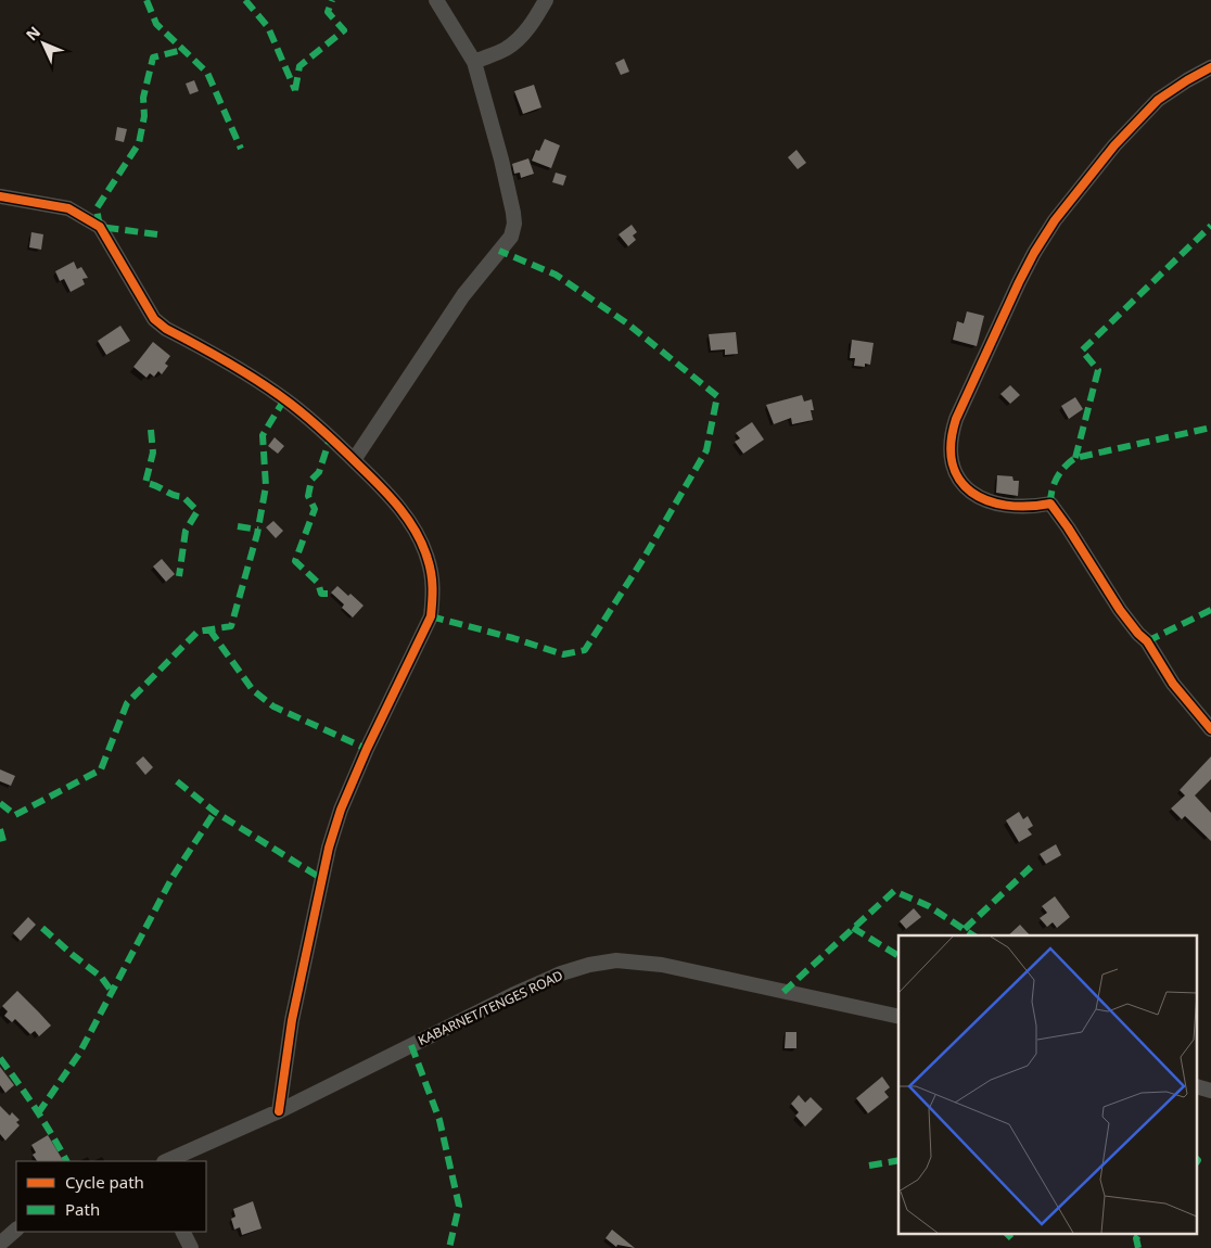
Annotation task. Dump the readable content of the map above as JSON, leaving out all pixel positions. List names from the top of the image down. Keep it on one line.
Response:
{"streets":{"street":["KABARNET/TENGES ROAD"]},"legend":["Cycle path","Path"],"north":"top left"}
